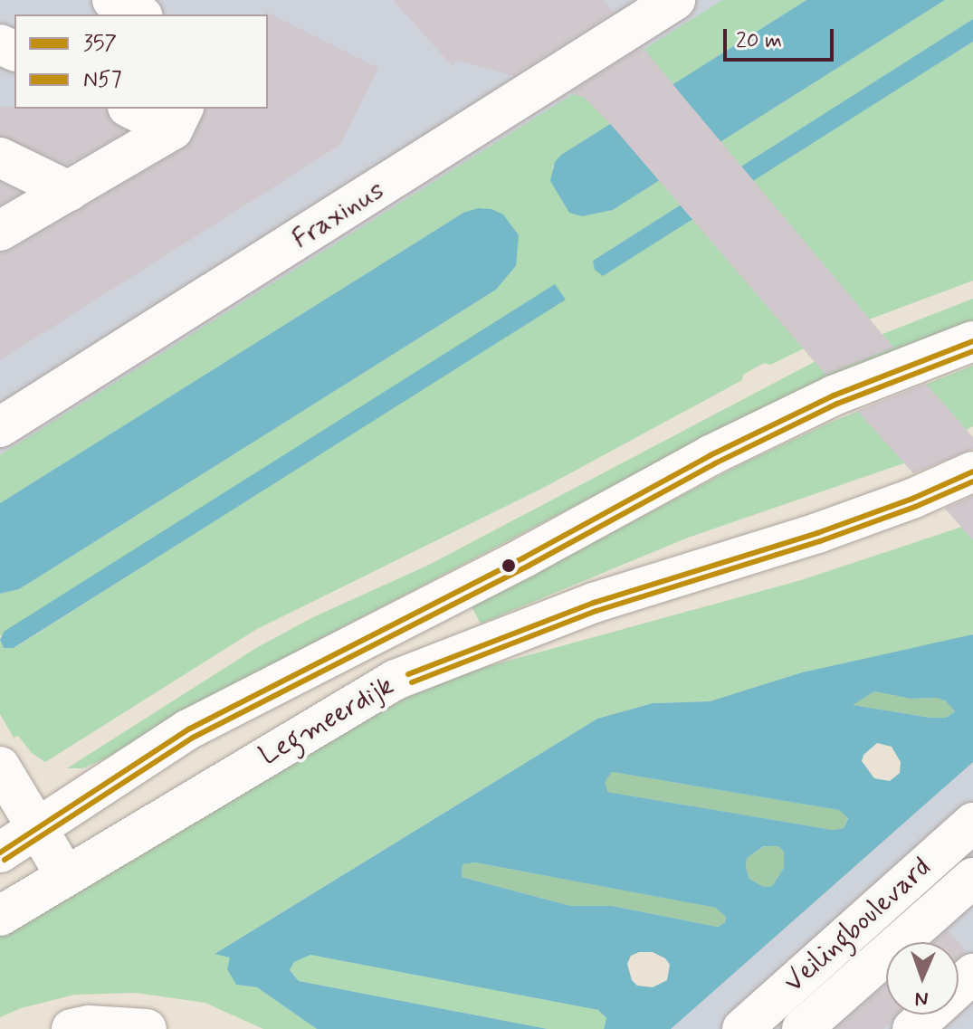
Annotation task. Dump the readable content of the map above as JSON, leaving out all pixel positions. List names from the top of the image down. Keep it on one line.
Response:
{"streets":{"main road":["Fraxinus","Legmeerdijk","Veilingboulevard"]},"lines":["transit line 357","transit line N57"],"legend":["357","N57"],"scale_bar":"20 m","north":"bottom"}
